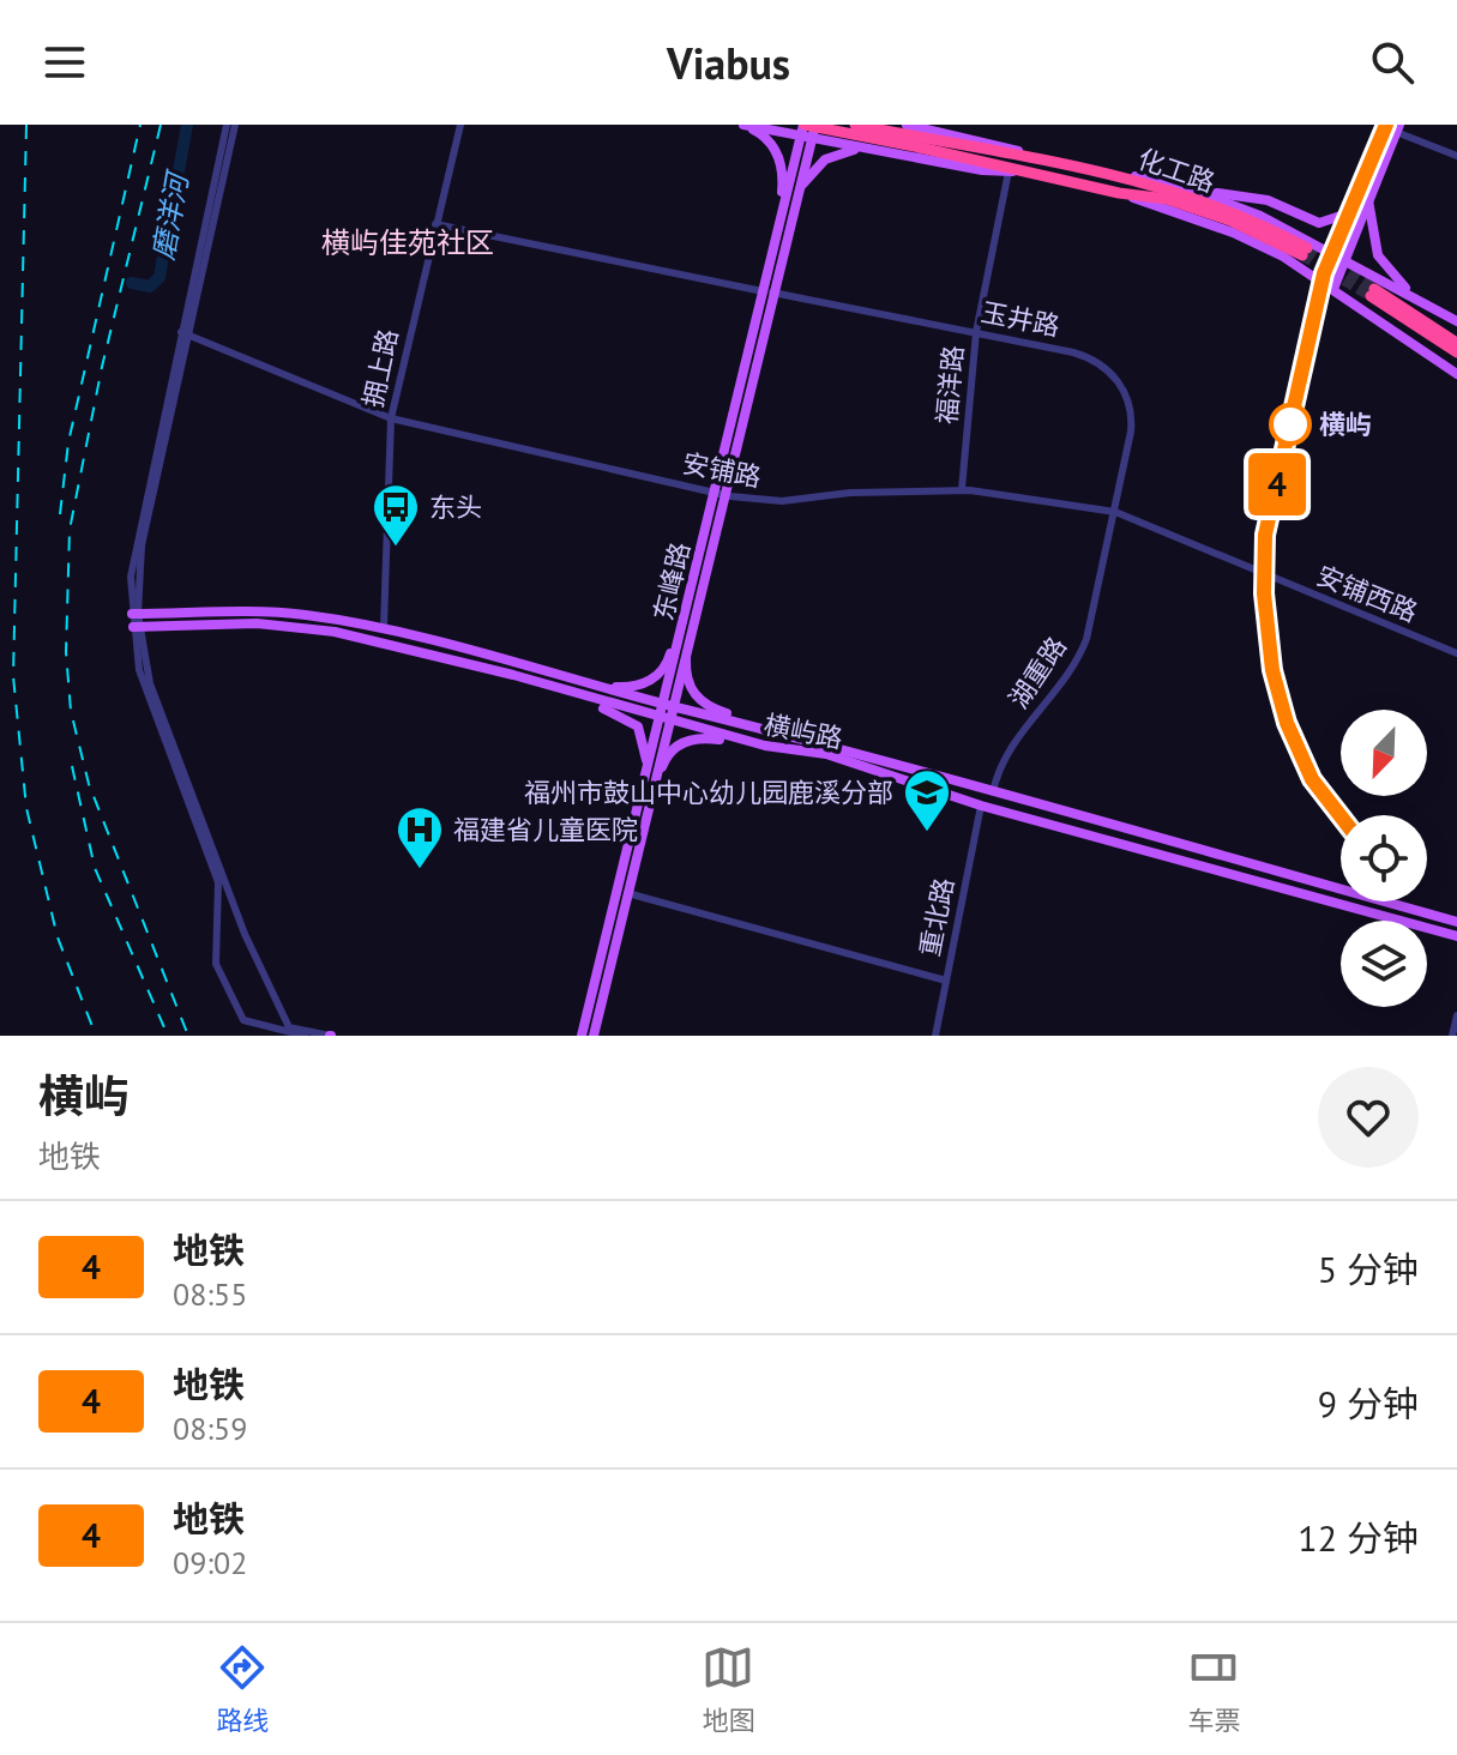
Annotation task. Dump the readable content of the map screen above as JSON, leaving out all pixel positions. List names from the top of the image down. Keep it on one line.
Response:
{"streets":{"highway":["化工路"],"main road":["东峰路","横屿路"],"street":["玉井路","拥上路","福洋路","安铺路","安铺西路","湖重路","重北路"]},"crossings":[["化工路","福洋路"],["玉井路","拥上路"],["玉井路","福洋路"],["玉井路","安铺路"],["玉井路","东峰路"],["玉井路","湖重路"],["拥上路","安铺路"],["拥上路","横屿路"],["福洋路","安铺路"],["安铺路","东峰路"],["安铺路","安铺西路"],["安铺路","湖重路"],["东峰路","横屿路"],["湖重路","横屿路"],["横屿路","重北路"]],"districts":["横屿佳苑社区"],"water":["磨洋河"],"places":{"other":["横屿"],"bus stop":["东头"],"school or university":["福州市鼓山中心幼儿园鹿溪分部"],"hospital":["福建省儿童医院"]},"lines":["metro line 4"],"north":"bottom left","page":{"header":"Viabus","on_map":"4","heading":["横屿","地铁"],"list":[{"mark":"4","name":"地铁","note":"08:55","value":"5 分钟"},{"mark":"4","name":"地铁","note":"08:59","value":"9 分钟"},{"mark":"4","name":"地铁","note":"09:02","value":"12 分钟"}],"tabs":["路线","地图","车票"]}}
